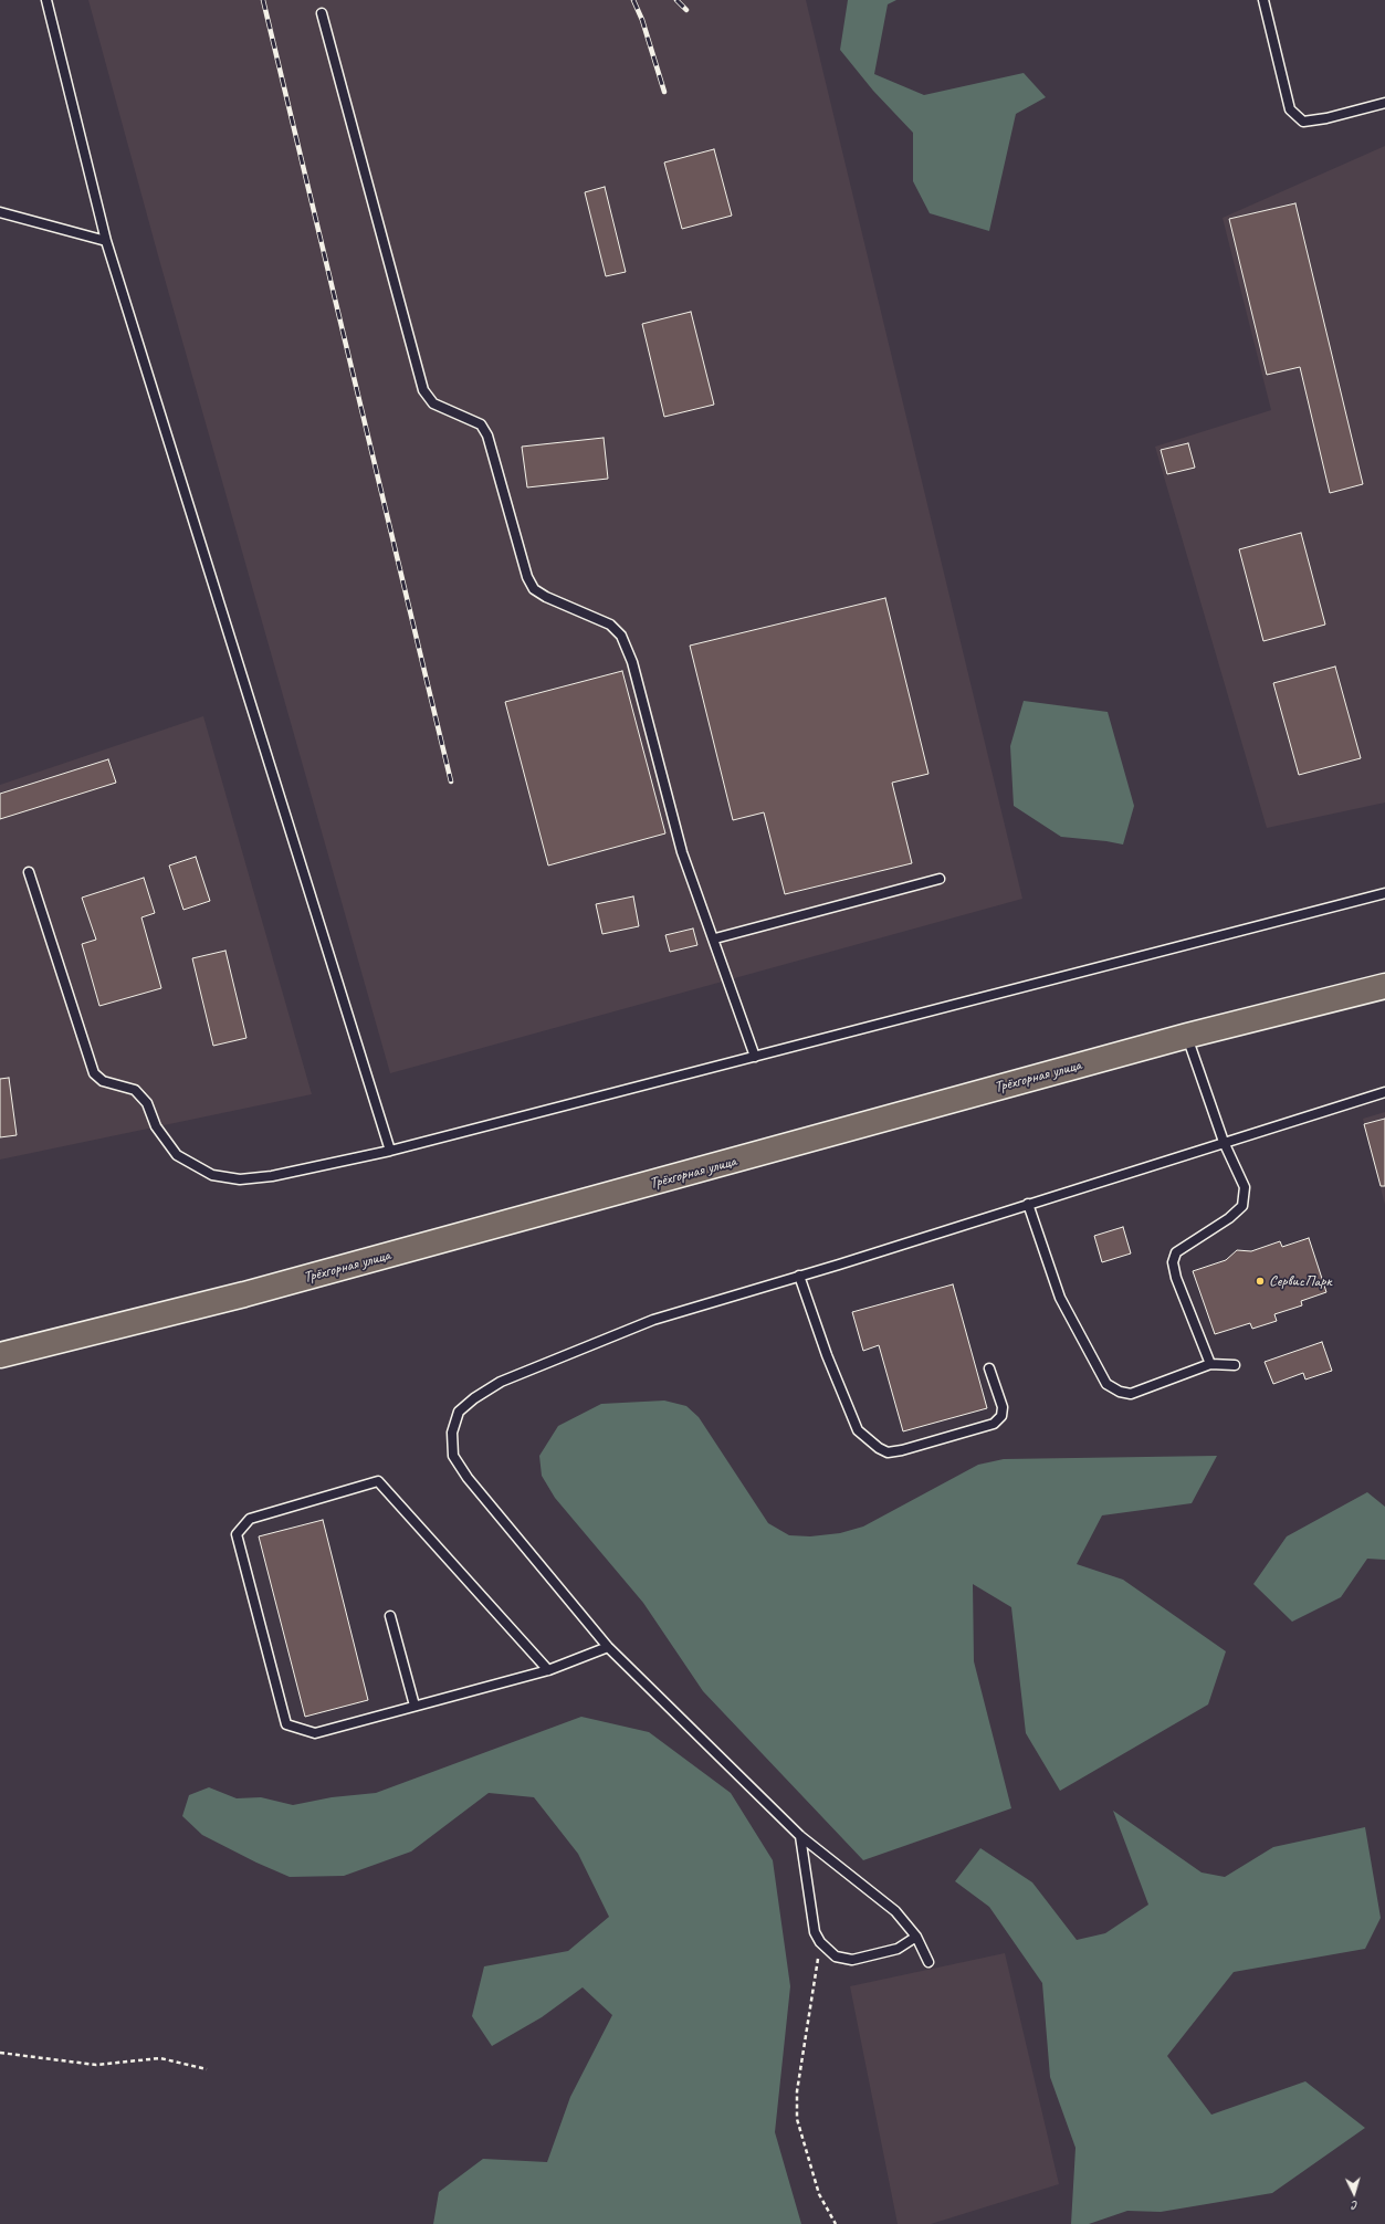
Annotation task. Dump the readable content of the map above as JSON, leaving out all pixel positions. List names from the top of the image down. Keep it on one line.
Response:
{"streets":{"highway":["Трёхгорная улица"]},"places":["СервисПарк"],"north":"bottom"}
